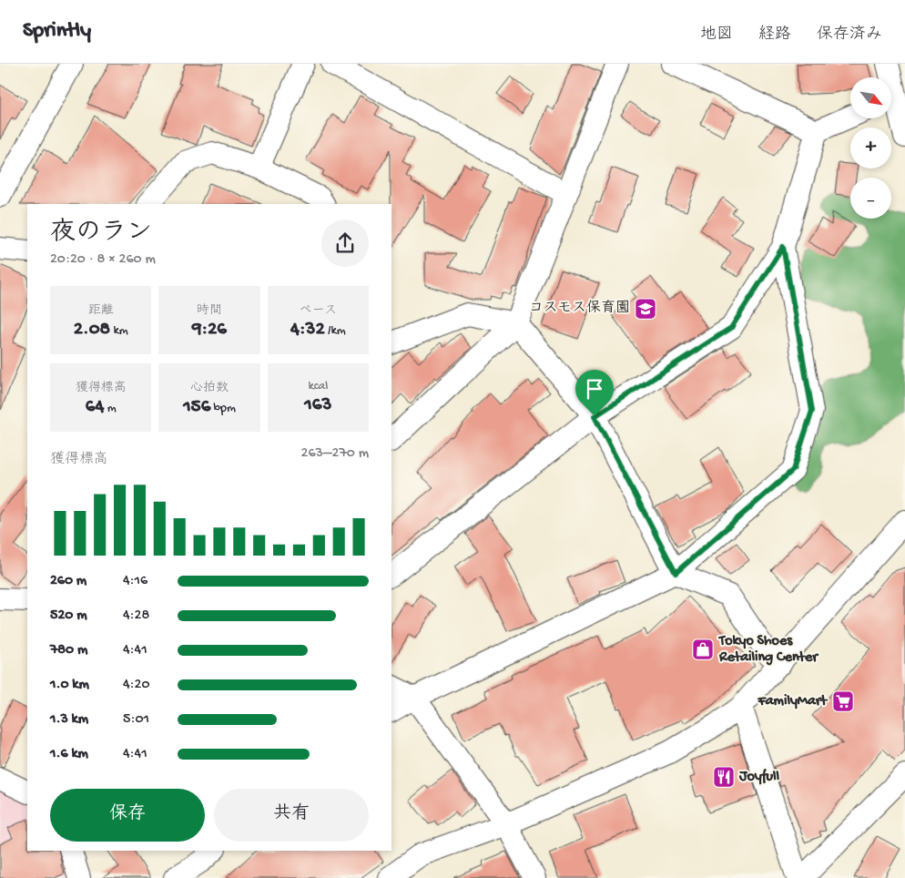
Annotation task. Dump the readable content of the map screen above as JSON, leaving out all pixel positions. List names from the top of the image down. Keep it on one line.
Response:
{"places":{"school or university":["コスモス保育園"],"shop":["Tokyo Shoes Retailing Center"],"supermarket":["FamilyMart"],"restaurant":["Joyfull"]},"north":"bottom right","page":{"header":"Sprintly","nav":["地図","経路","保存済み"],"map_buttons":["+","−"],"heading":["夜のラン","20:20 · 8 × 260 m"],"stats":[["距離","2.08 km"],["時間","9:26"],["ペース","4:32 /km"],["獲得標高","64 m"],["心拍数","156 bpm"],["kcal","163"]],"chart":["獲得標高","263–270 m"],"list":[{"name":"260 m","note":"4:16"},{"name":"520 m","note":"4:28"},{"name":"780 m","note":"4:41"},{"name":"1.0 km","note":"4:20"},{"name":"1.3 km","note":"5:01"},{"name":"1.6 km","note":"4:41"}],"buttons":["保存","共有"]}}
